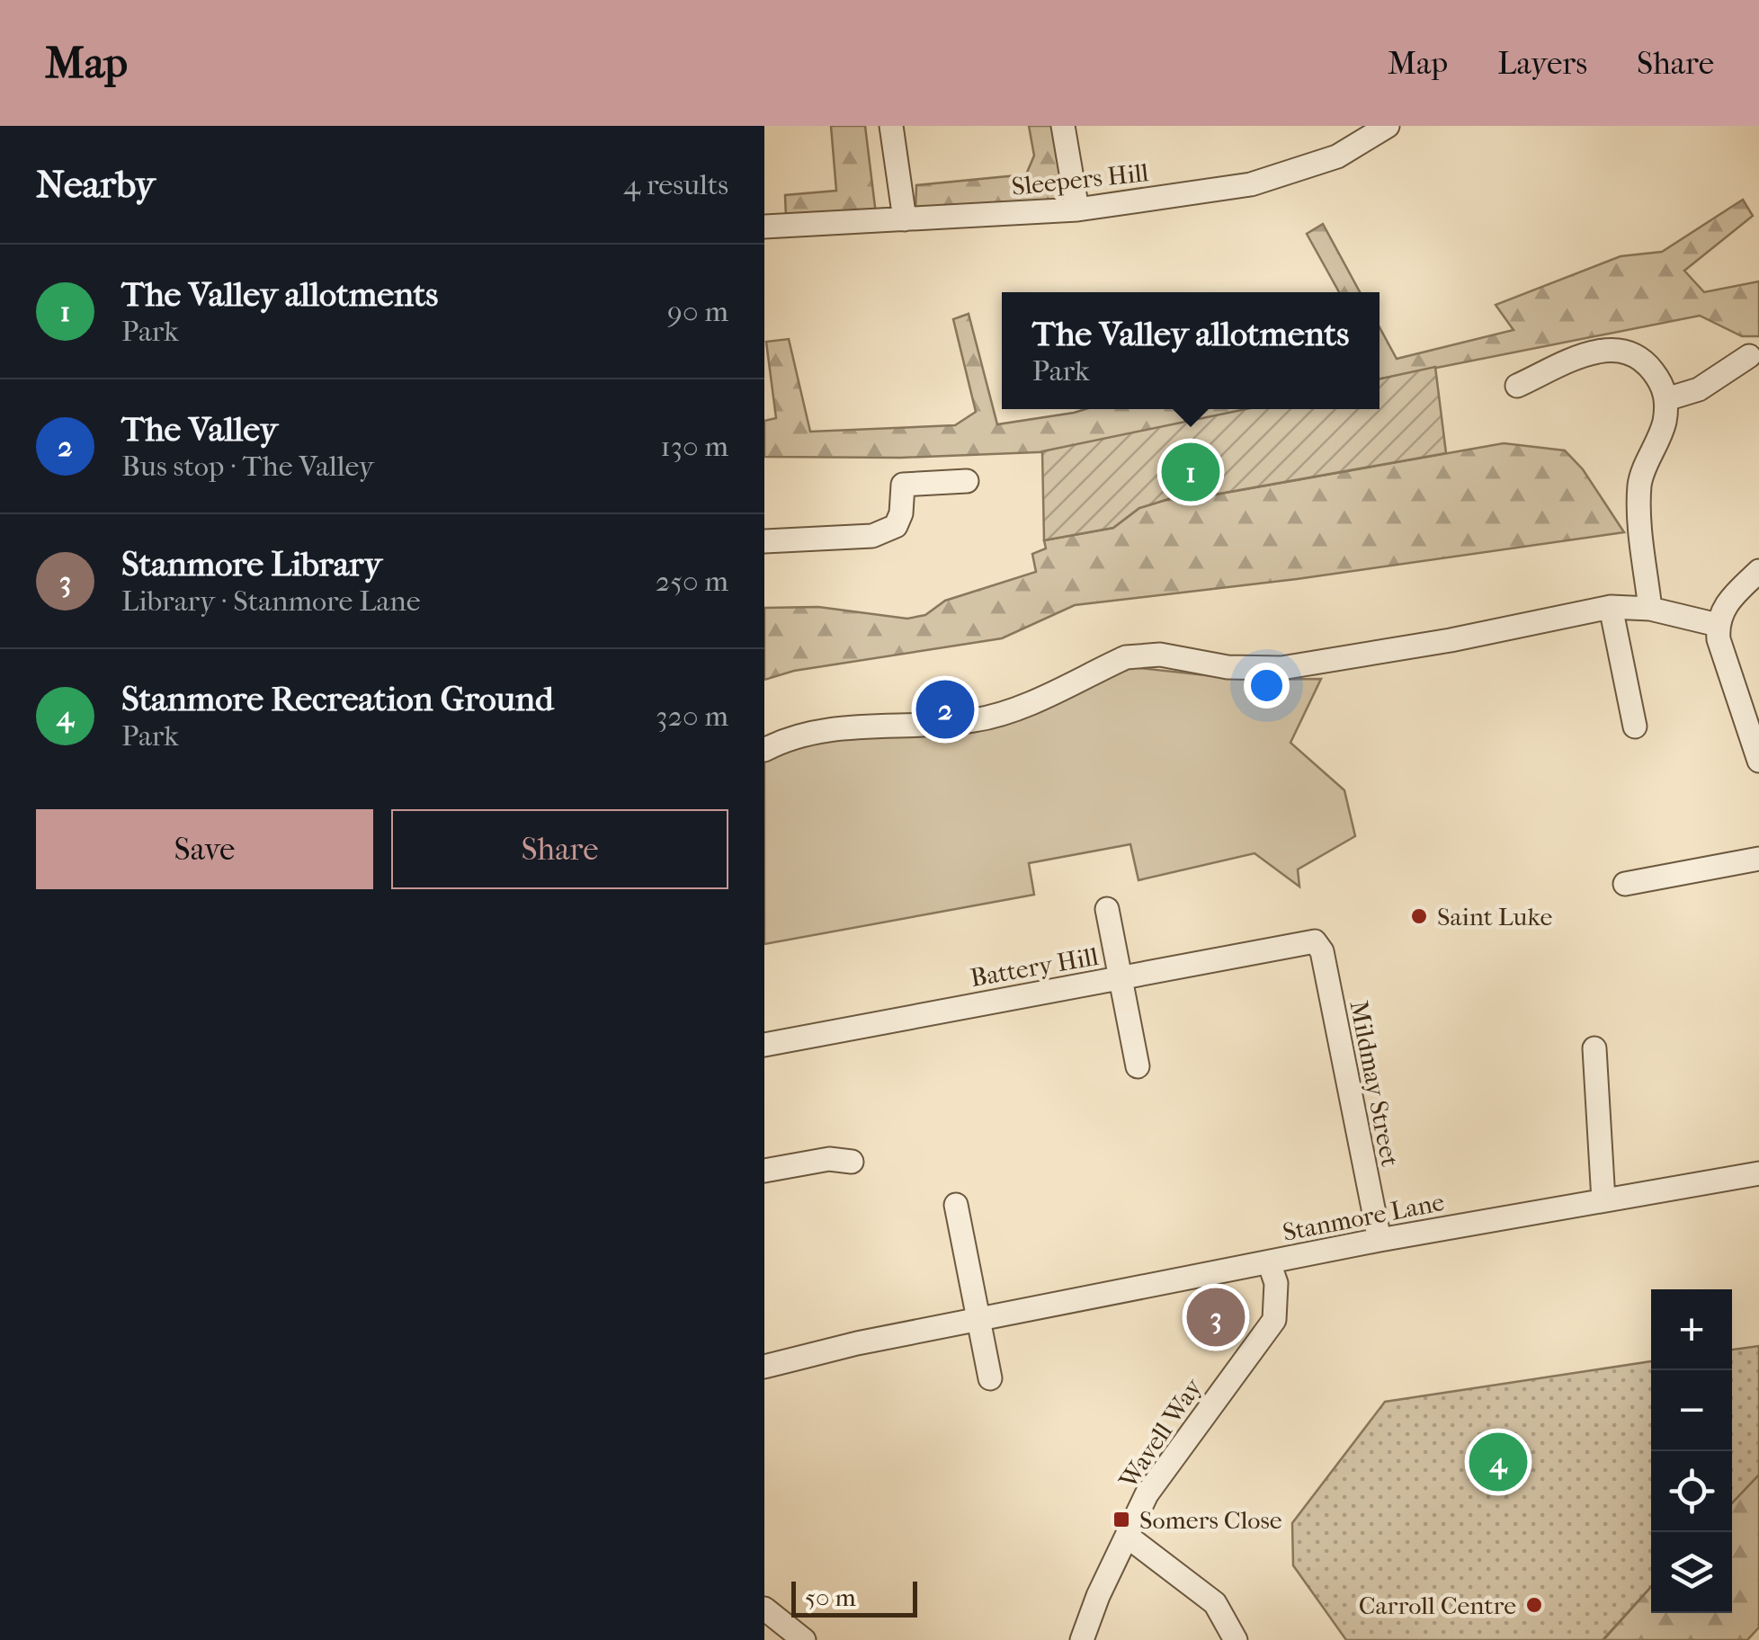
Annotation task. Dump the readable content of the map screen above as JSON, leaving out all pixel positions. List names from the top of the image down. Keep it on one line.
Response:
{"streets":{"street":["Sleepers Hill","Battery Hill","Mildmay Street","Stanmore Lane","Wavell Way"]},"crossings":[["Battery Hill","Mildmay Street"],["Mildmay Street","Stanmore Lane"],["Stanmore Lane","Wavell Way"]],"places":{"other":["Saint Luke","Carroll Centre"],"transit":["Somers Close"]},"scale_bar":"50 m","page":{"header":"Map","nav":["Map","Layers","Share"],"heading":["Nearby","4 results"],"list":[{"mark":"1","name":"The Valley allotments","note":"Park","value":"90 m"},{"mark":"2","name":"The Valley","note":"Bus stop · The Valley","value":"130 m"},{"mark":"3","name":"Stanmore Library","note":"Library · Stanmore Lane","value":"250 m"},{"mark":"4","name":"Stanmore Recreation Ground","note":"Park","value":"320 m"}],"popup":["The Valley allotments","Park"],"pins":["1","2","3","4"],"buttons":["Save","Share"],"map_buttons":["+","−"],"scale":"50 m"}}
